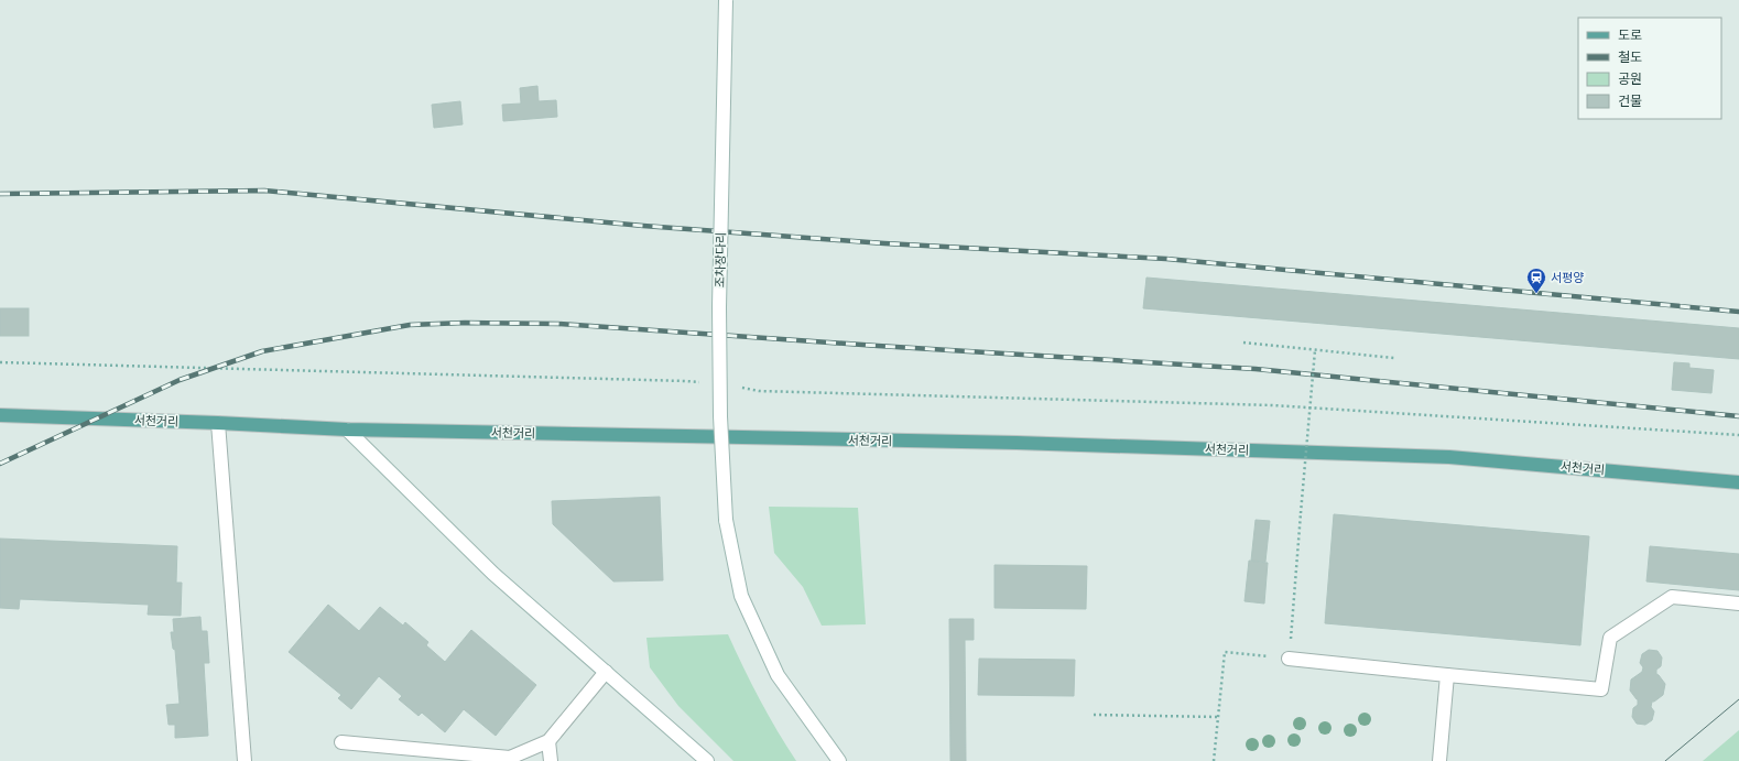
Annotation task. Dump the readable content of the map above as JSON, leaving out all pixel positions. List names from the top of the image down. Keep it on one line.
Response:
{"streets":{"main road":["조차장다리","서천거리"]},"places":{"station":["서평양"]},"legend":["도로","철도","공원","건물"]}
